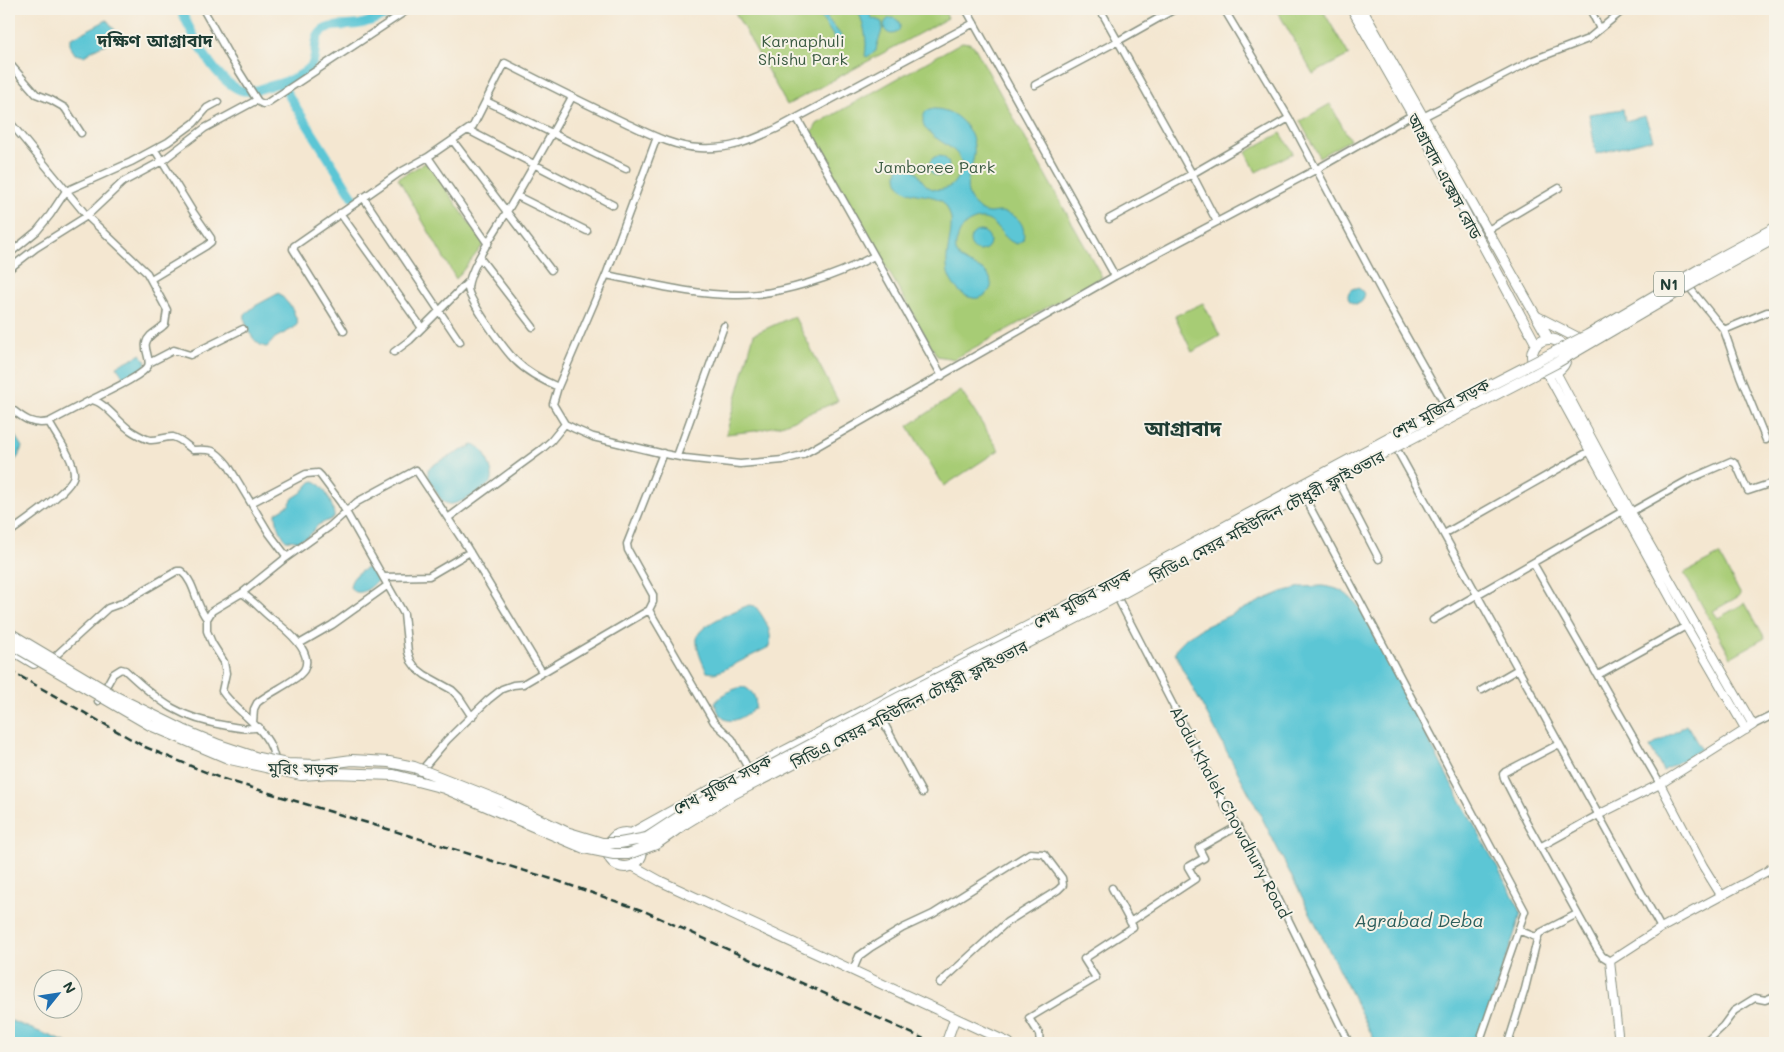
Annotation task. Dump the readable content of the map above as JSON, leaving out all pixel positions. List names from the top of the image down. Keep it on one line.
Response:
{"streets":{"highway":["N1","শেখ মুজিব সড়ক","সিডিএ মেয়র মহিউদ্দিন চৌধুরী ফ্লাইওভার","মুরিং সড়ক"],"main road":["আগ্রাবাদ এক্সেস রোড"],"street":["Abdul Khalek Chowdhury Road"]},"crossings":[["আগ্রাবাদ এক্সেস রোড","N1"],["আগ্রাবাদ এক্সেস রোড","শেখ মুজিব সড়ক"],["N1","শেখ মুজিব সড়ক"],["N1","সিডিএ মেয়র মহিউদ্দিন চৌধুরী ফ্লাইওভার"],["শেখ মুজিব সড়ক","মুরিং সড়ক"],["শেখ মুজিব সড়ক","Abdul Khalek Chowdhury Road"]],"districts":["দক্ষিণ আগ্রাবাদ","আগ্রাবাদ"],"water":["Agrabad Deba"],"parks":["Karnaphuli Shishu Park","Jamboree Park"],"north":"top right"}
